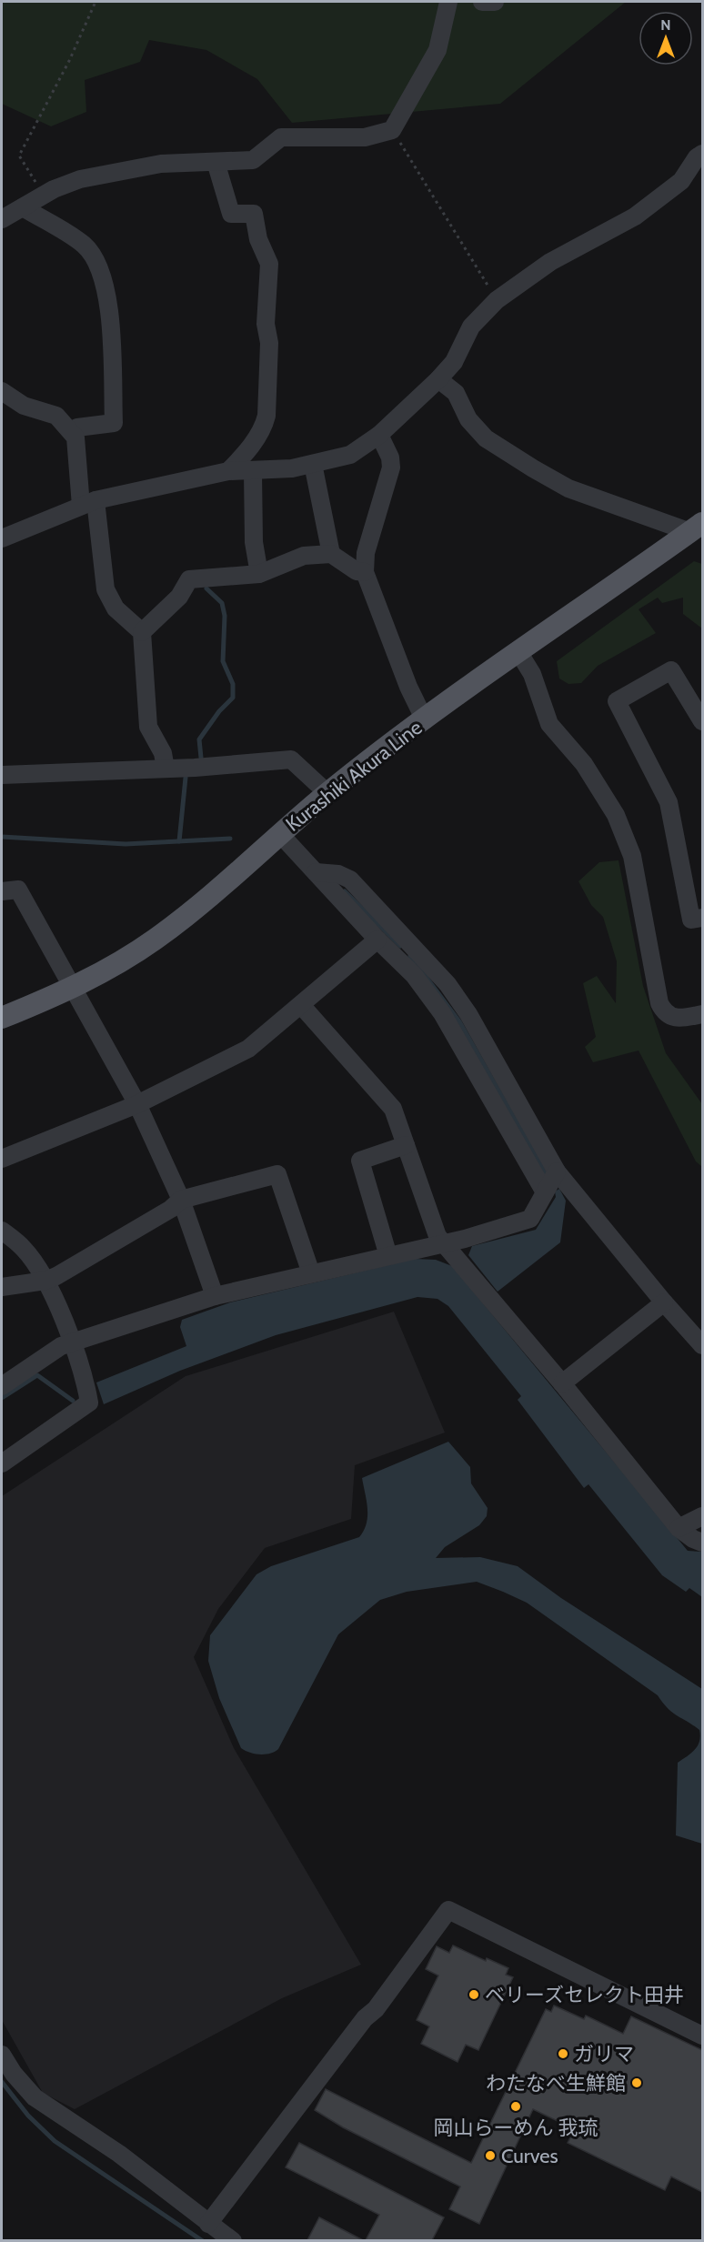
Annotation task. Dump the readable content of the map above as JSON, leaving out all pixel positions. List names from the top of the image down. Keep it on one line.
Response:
{"streets":{"main road":["Kurashiki Akura Line"]},"places":["ベリーズセレクト田井","ガリマ","わたなべ生鮮館","岡山らーめん 我琉","Curves"],"north":"top"}
